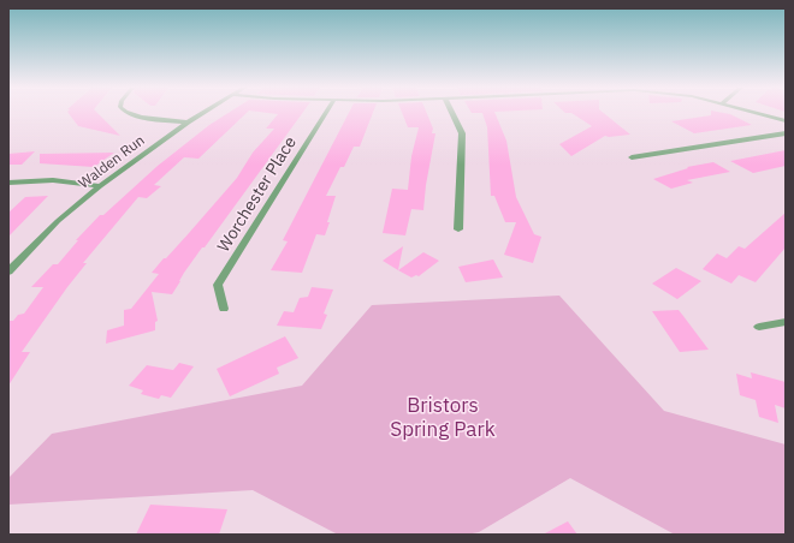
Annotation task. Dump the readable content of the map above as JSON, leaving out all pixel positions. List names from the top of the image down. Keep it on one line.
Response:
{"streets":{"street":["Walden Run","Worchester Place"]},"parks":["Bristors Spring Park"]}
